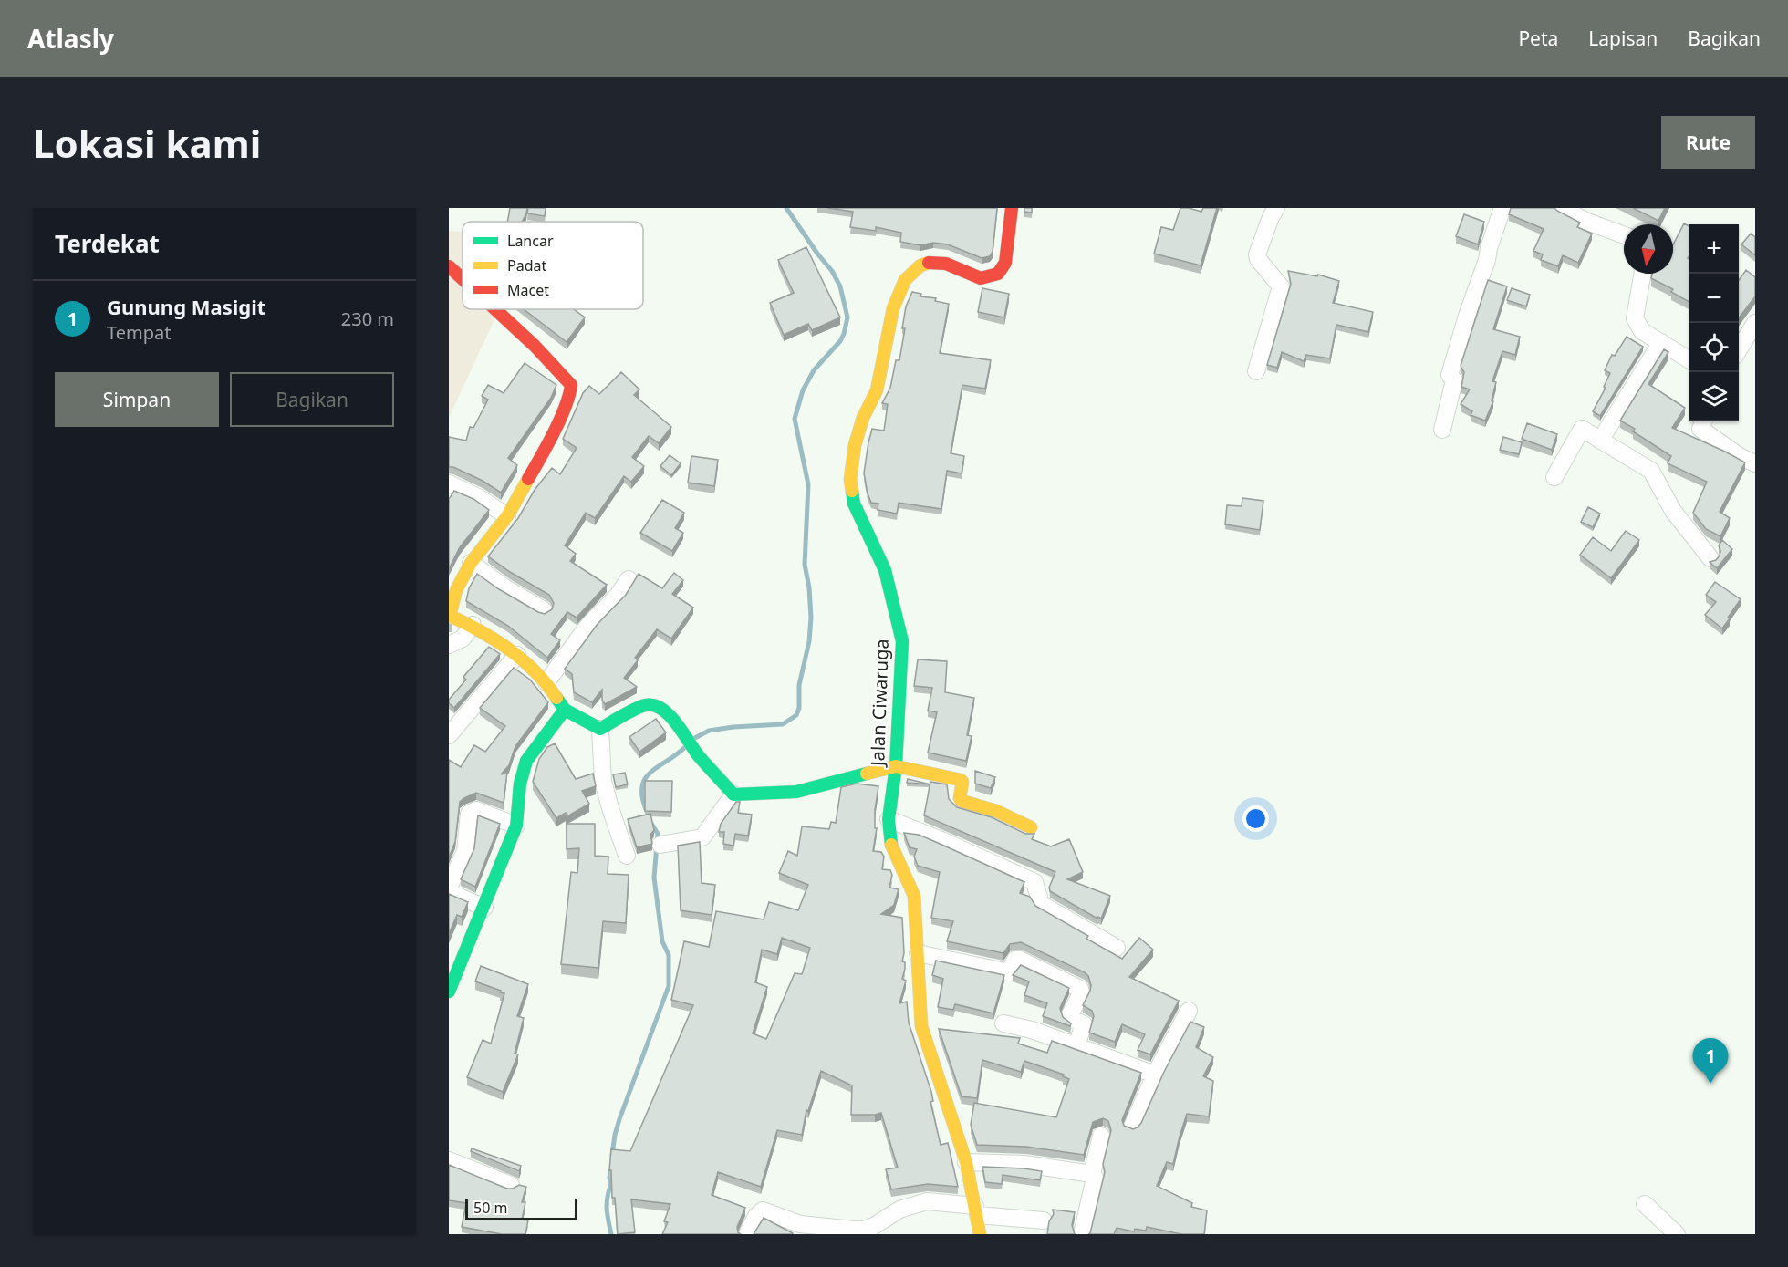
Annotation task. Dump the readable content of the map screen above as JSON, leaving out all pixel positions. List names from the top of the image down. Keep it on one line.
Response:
{"streets":{"street":["Jalan Ciwaruga"]},"legend":["Lancar","Padat","Macet"],"scale_bar":"50 m","north":"bottom","page":{"header":"Atlasly","nav":["Peta","Lapisan","Bagikan"],"buttons":["Rute",["Simpan","Bagikan"]],"title":"Lokasi kami","heading":"Terdekat","map_buttons":["+","−"],"list":[{"mark":"1","name":"Gunung Masigit","note":"Tempat","value":"230 m"}],"pins":"1","scale":"50 m"}}
